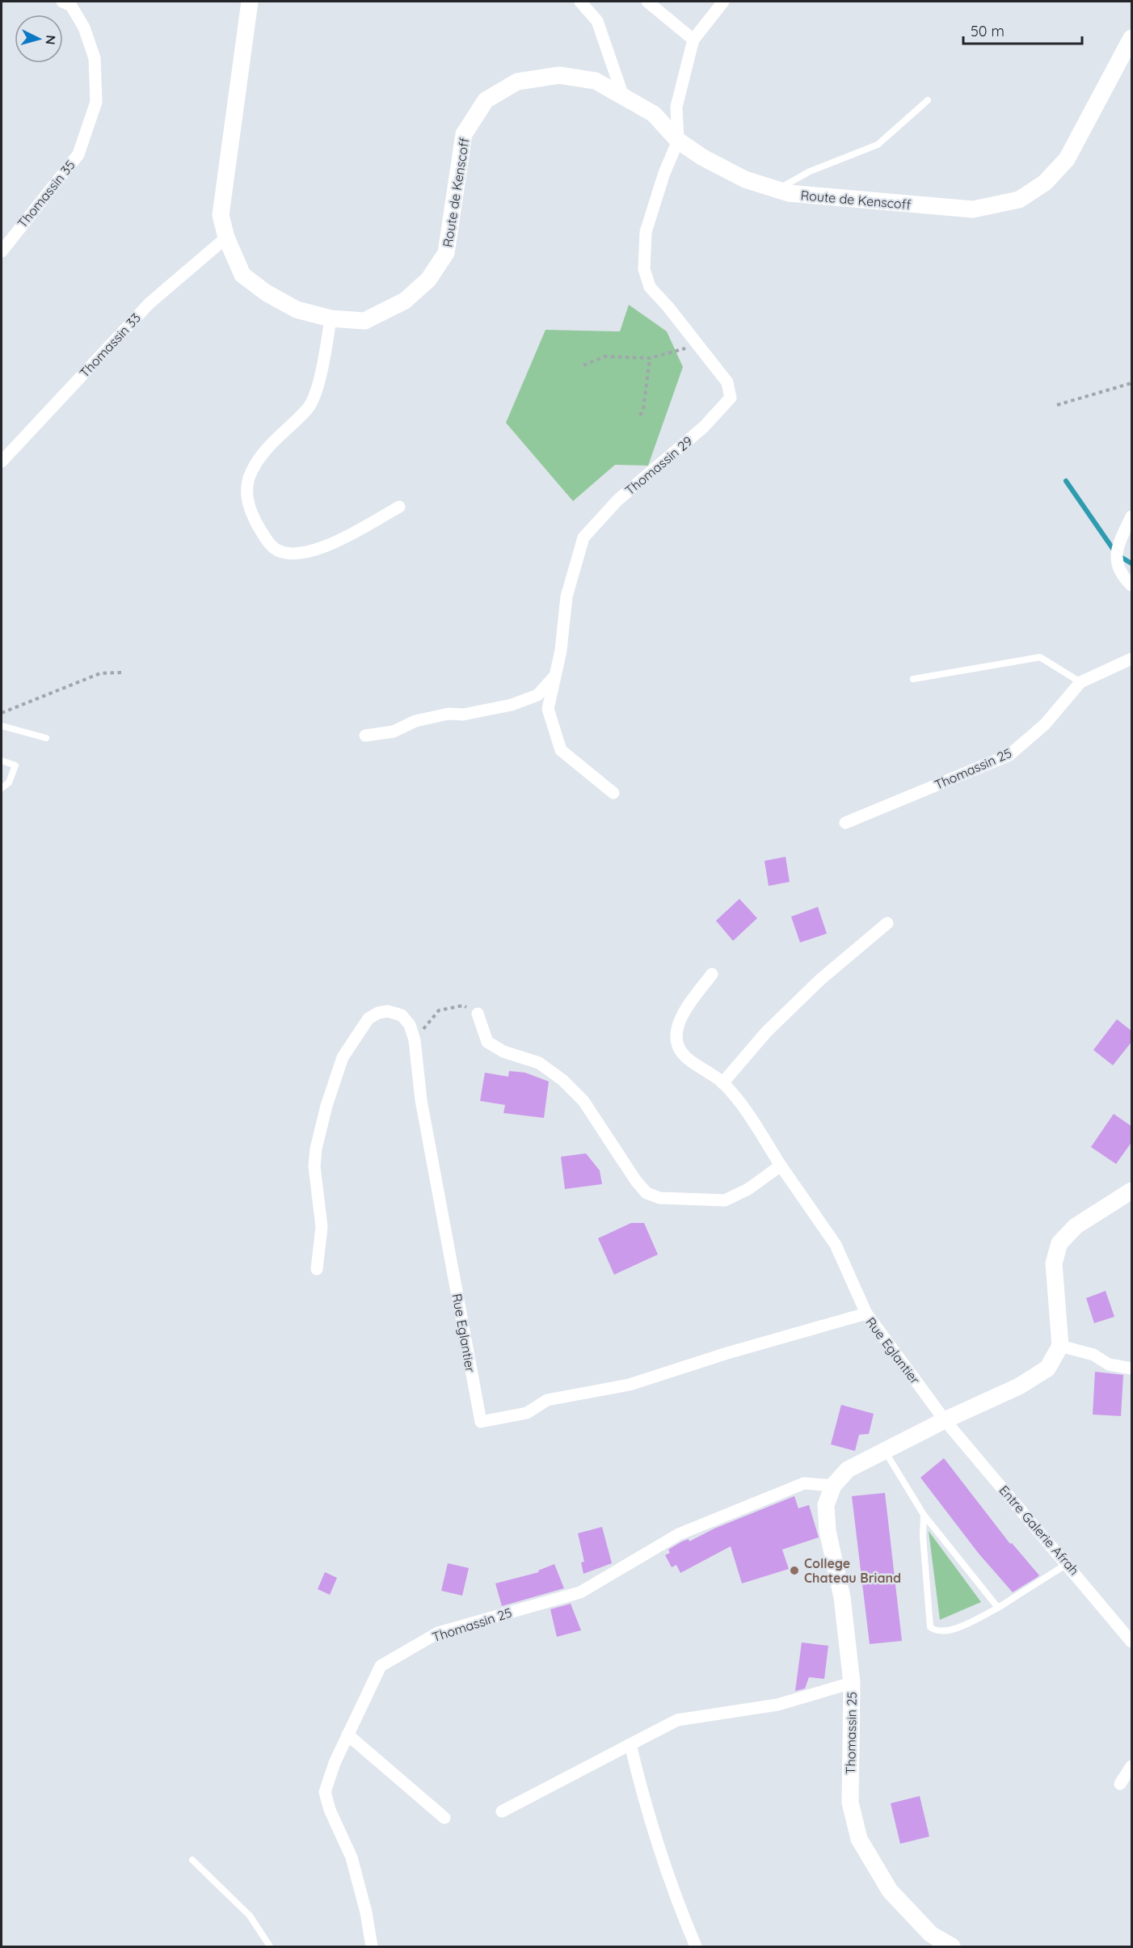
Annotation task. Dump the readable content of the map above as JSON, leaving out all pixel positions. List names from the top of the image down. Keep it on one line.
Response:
{"streets":{"main road":["Route de Kenscoff","Thomassin 25"],"street":["Thomassin 35","Thomassin 33","Thomassin 29","Rue Eglantier","Entre Galerie Afrah"]},"crossings":[["Route de Kenscoff","Thomassin 33"],["Route de Kenscoff","Thomassin 29"],["Thomassin 25","Rue Eglantier"],["Thomassin 25","Entre Galerie Afrah"],["Rue Eglantier","Entre Galerie Afrah"]],"places":["College Chateau Briand"],"scale_bar":"50 m","north":"right"}
